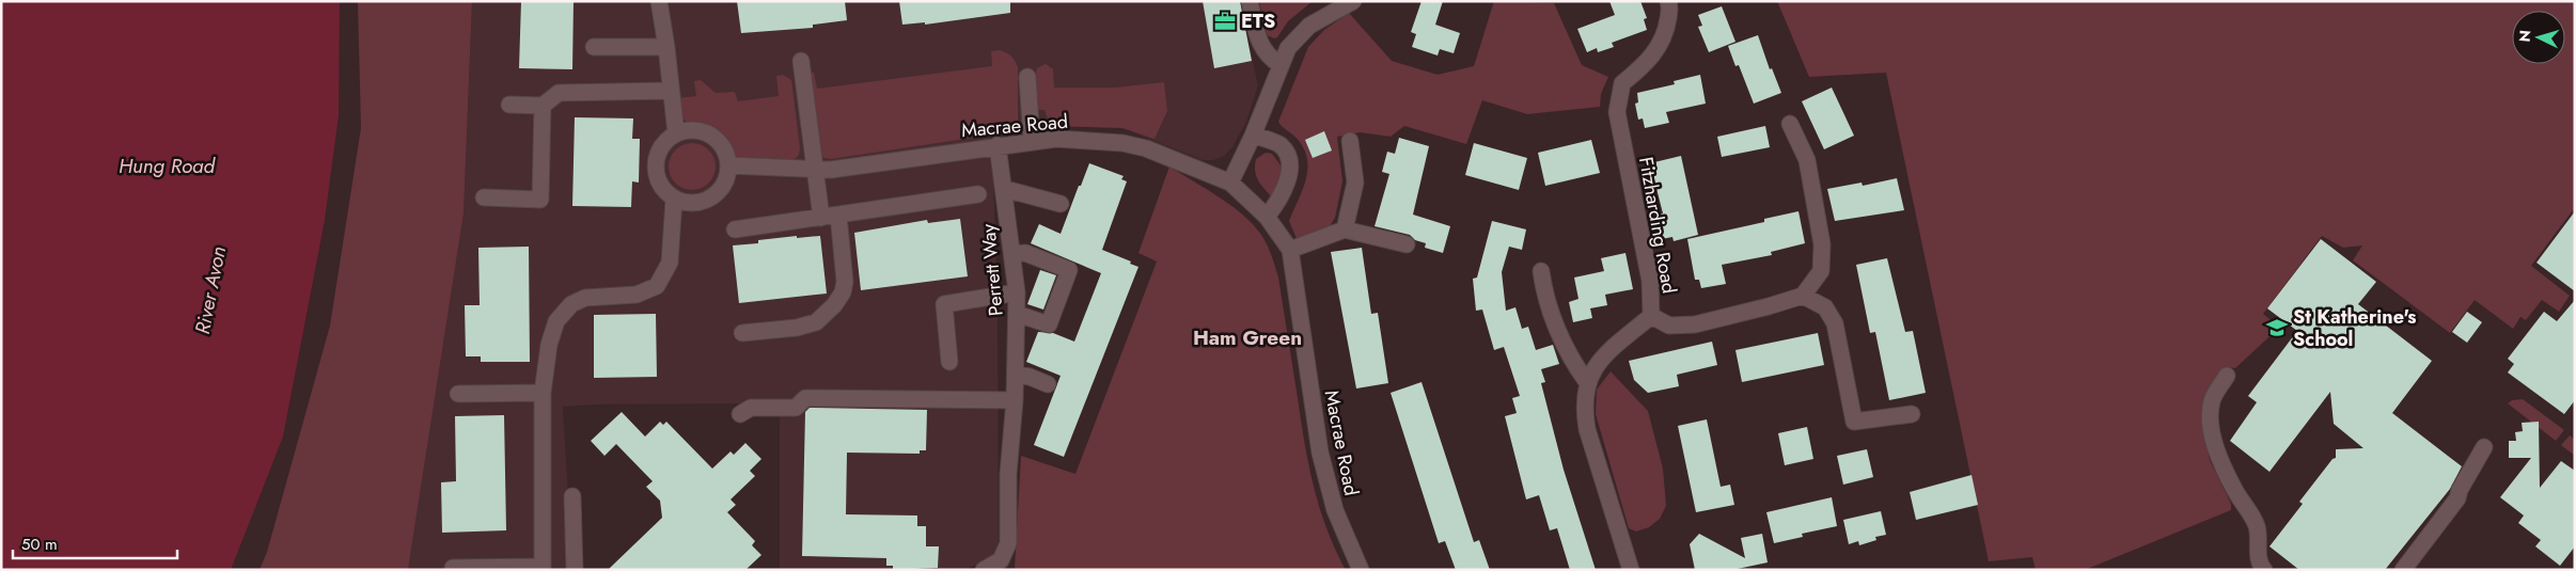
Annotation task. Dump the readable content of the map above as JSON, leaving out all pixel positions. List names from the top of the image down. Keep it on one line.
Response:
{"streets":{"street":["Macrae Road","Fitzharding Road","Perrett Way"]},"crossings":[["Macrae Road","Perrett Way"]],"districts":["Ham Green"],"water":["Hung Road","River Avon"],"places":{"office":["ETS"],"school or university":["St Katherine's School"]},"scale_bar":"50 m","north":"left"}
